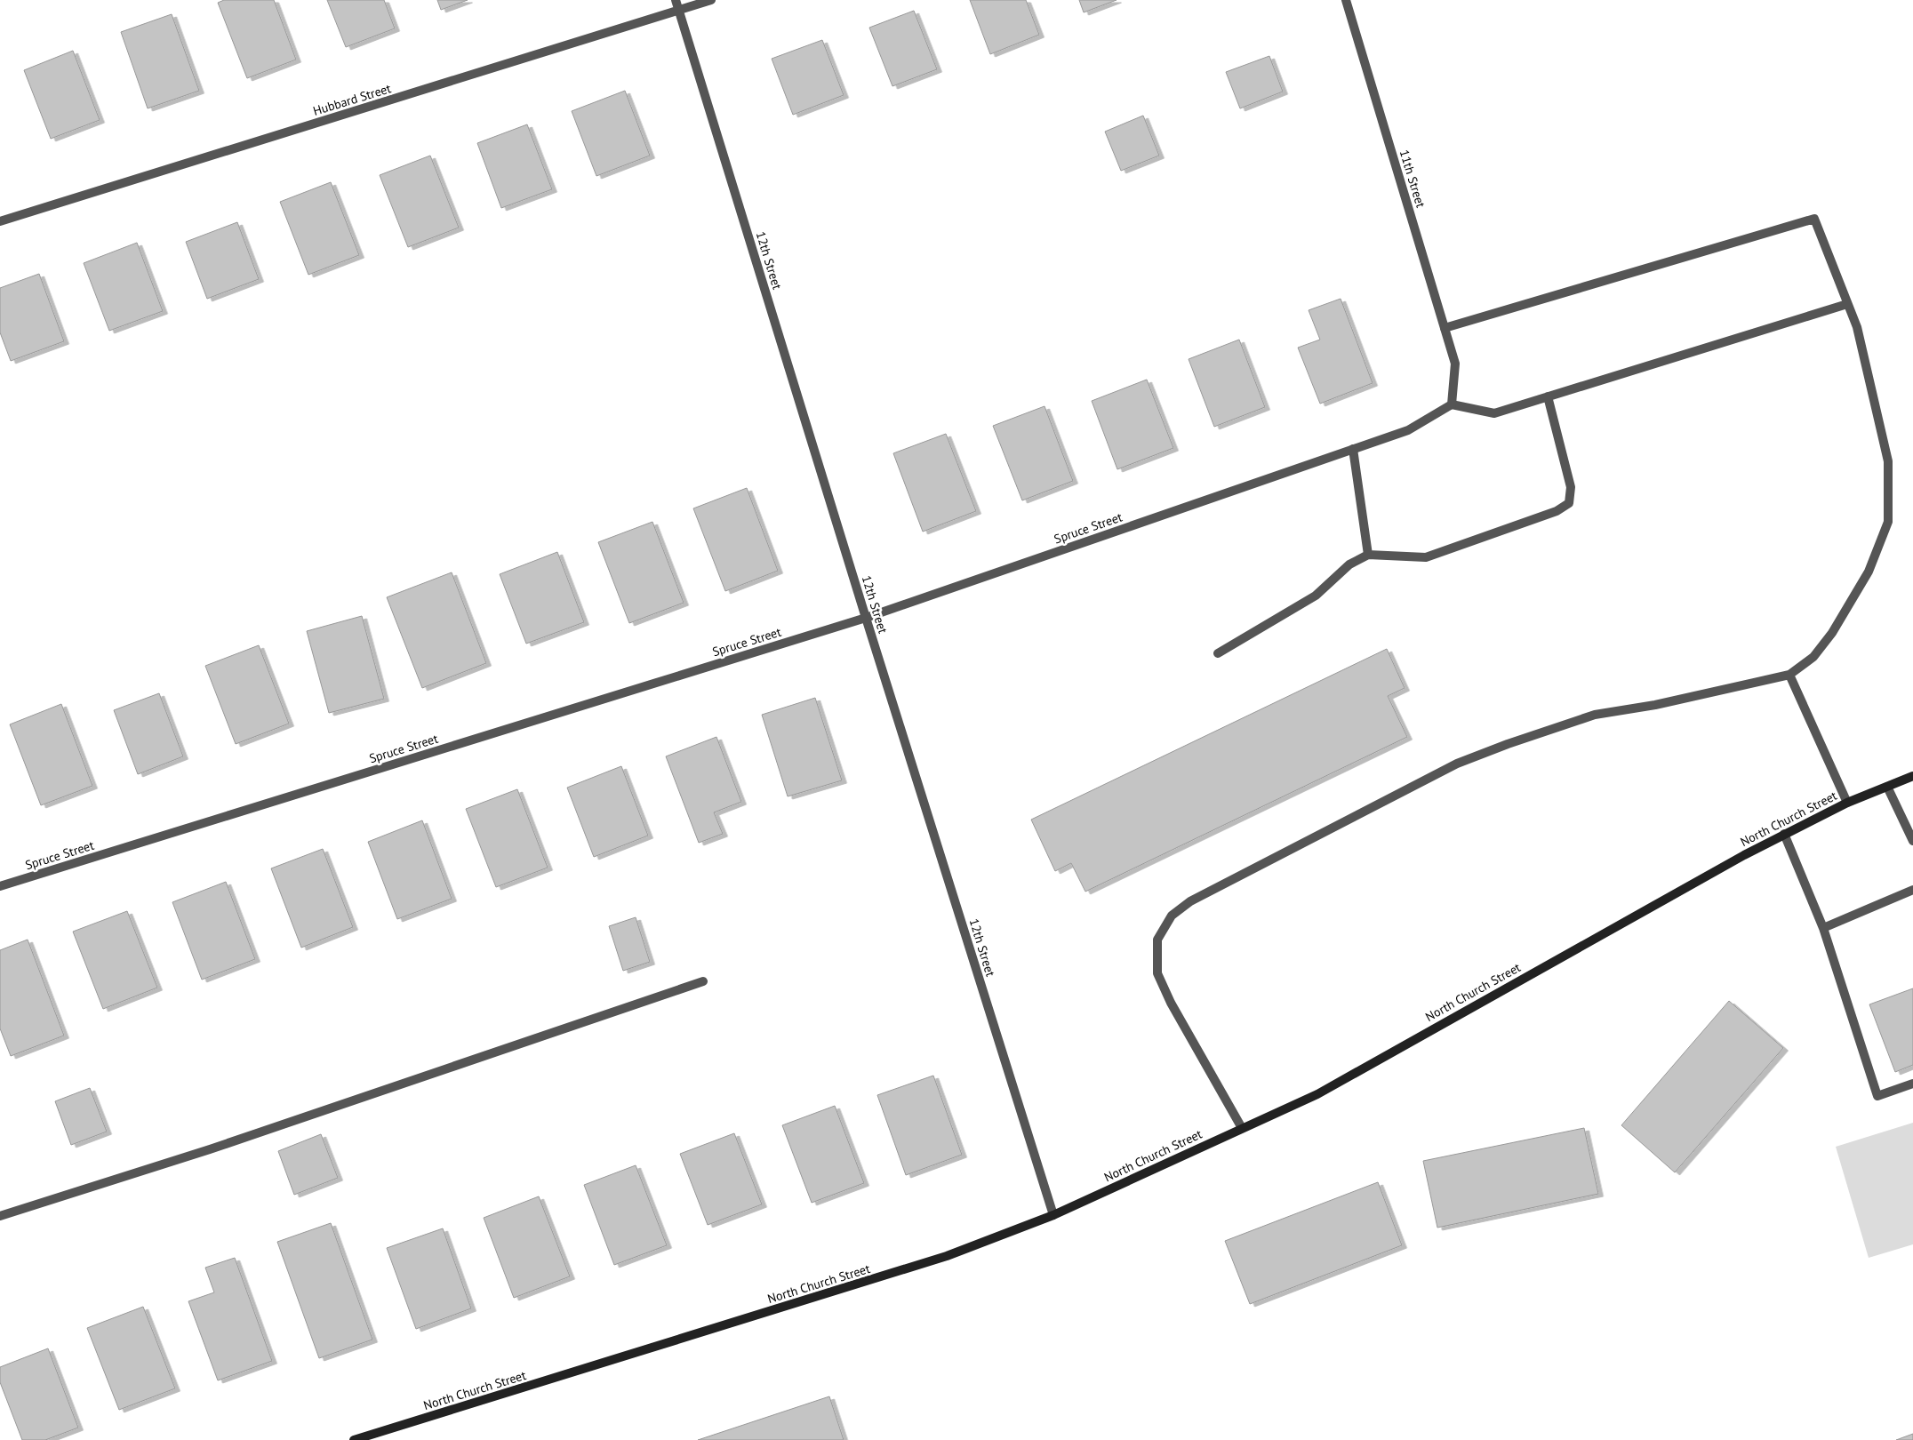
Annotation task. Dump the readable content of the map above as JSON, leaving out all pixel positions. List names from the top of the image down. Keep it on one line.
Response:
{"streets":{"main road":["North Church Street"],"street":["Hubbard Street","11th Street","12th Street","Spruce Street"]},"crossings":[["Hubbard Street","12th Street"],["11th Street","Spruce Street"],["12th Street","Spruce Street"],["12th Street","North Church Street"]]}
